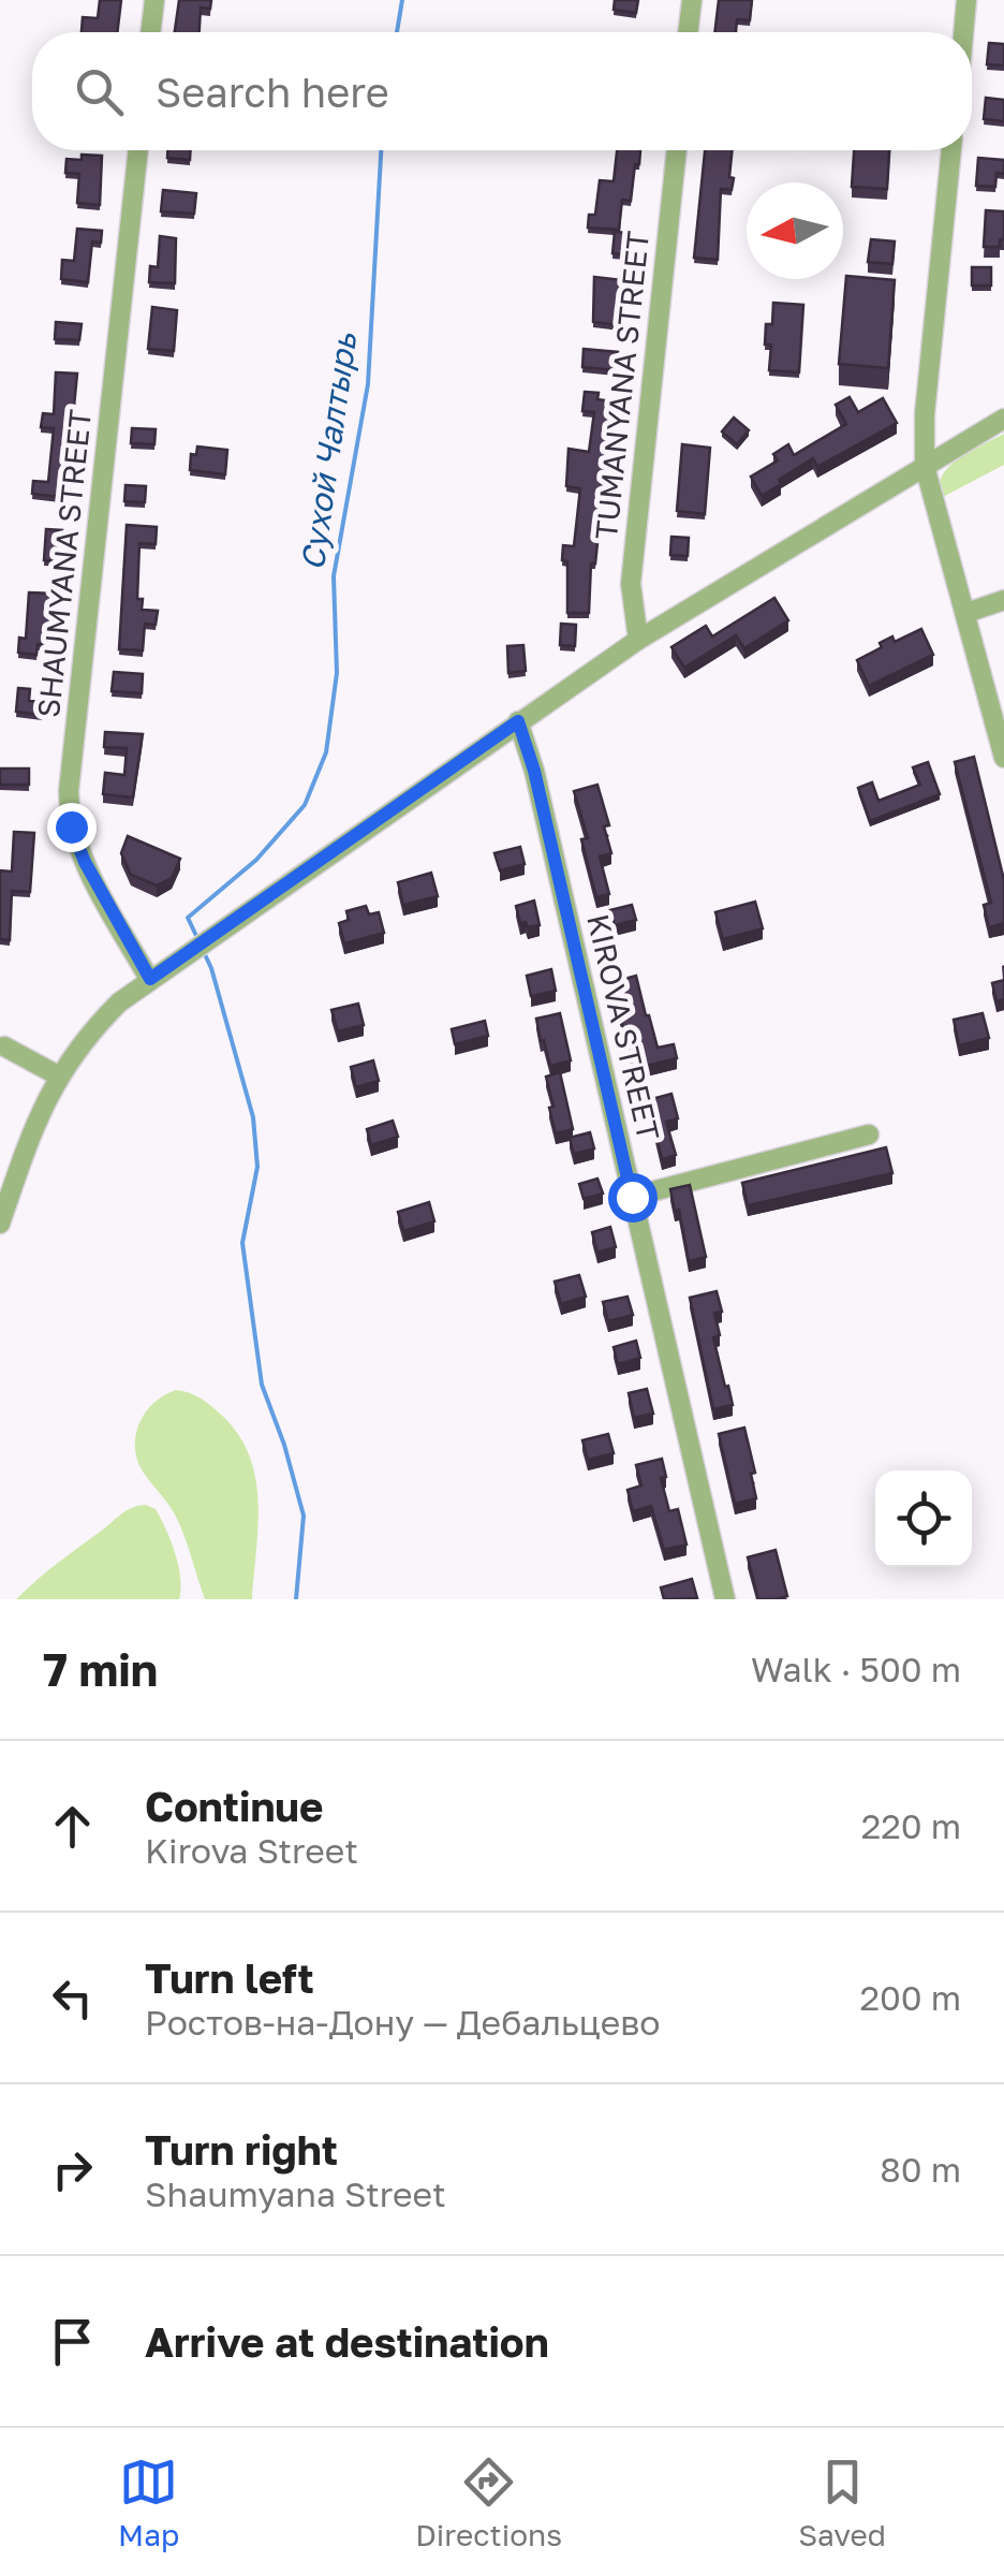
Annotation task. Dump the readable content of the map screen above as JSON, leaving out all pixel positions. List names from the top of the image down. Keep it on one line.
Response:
{"streets":{"street":["TUMANYANA STREET","SHAUMYANA STREET","KIROVA STREET"]},"water":["Сухой Чалтырь"],"north":"left","page":{"search":"Search here","heading":["7 min","Walk · 500 m"],"list":[["Continue","Kirova Street","220 m"],["Turn left","Ростов-на-Дону — Дебальцево","200 m"],["Turn right","Shaumyana Street","80 m"],"Arrive at destination"],"nav":["Map","Directions","Saved"]}}
